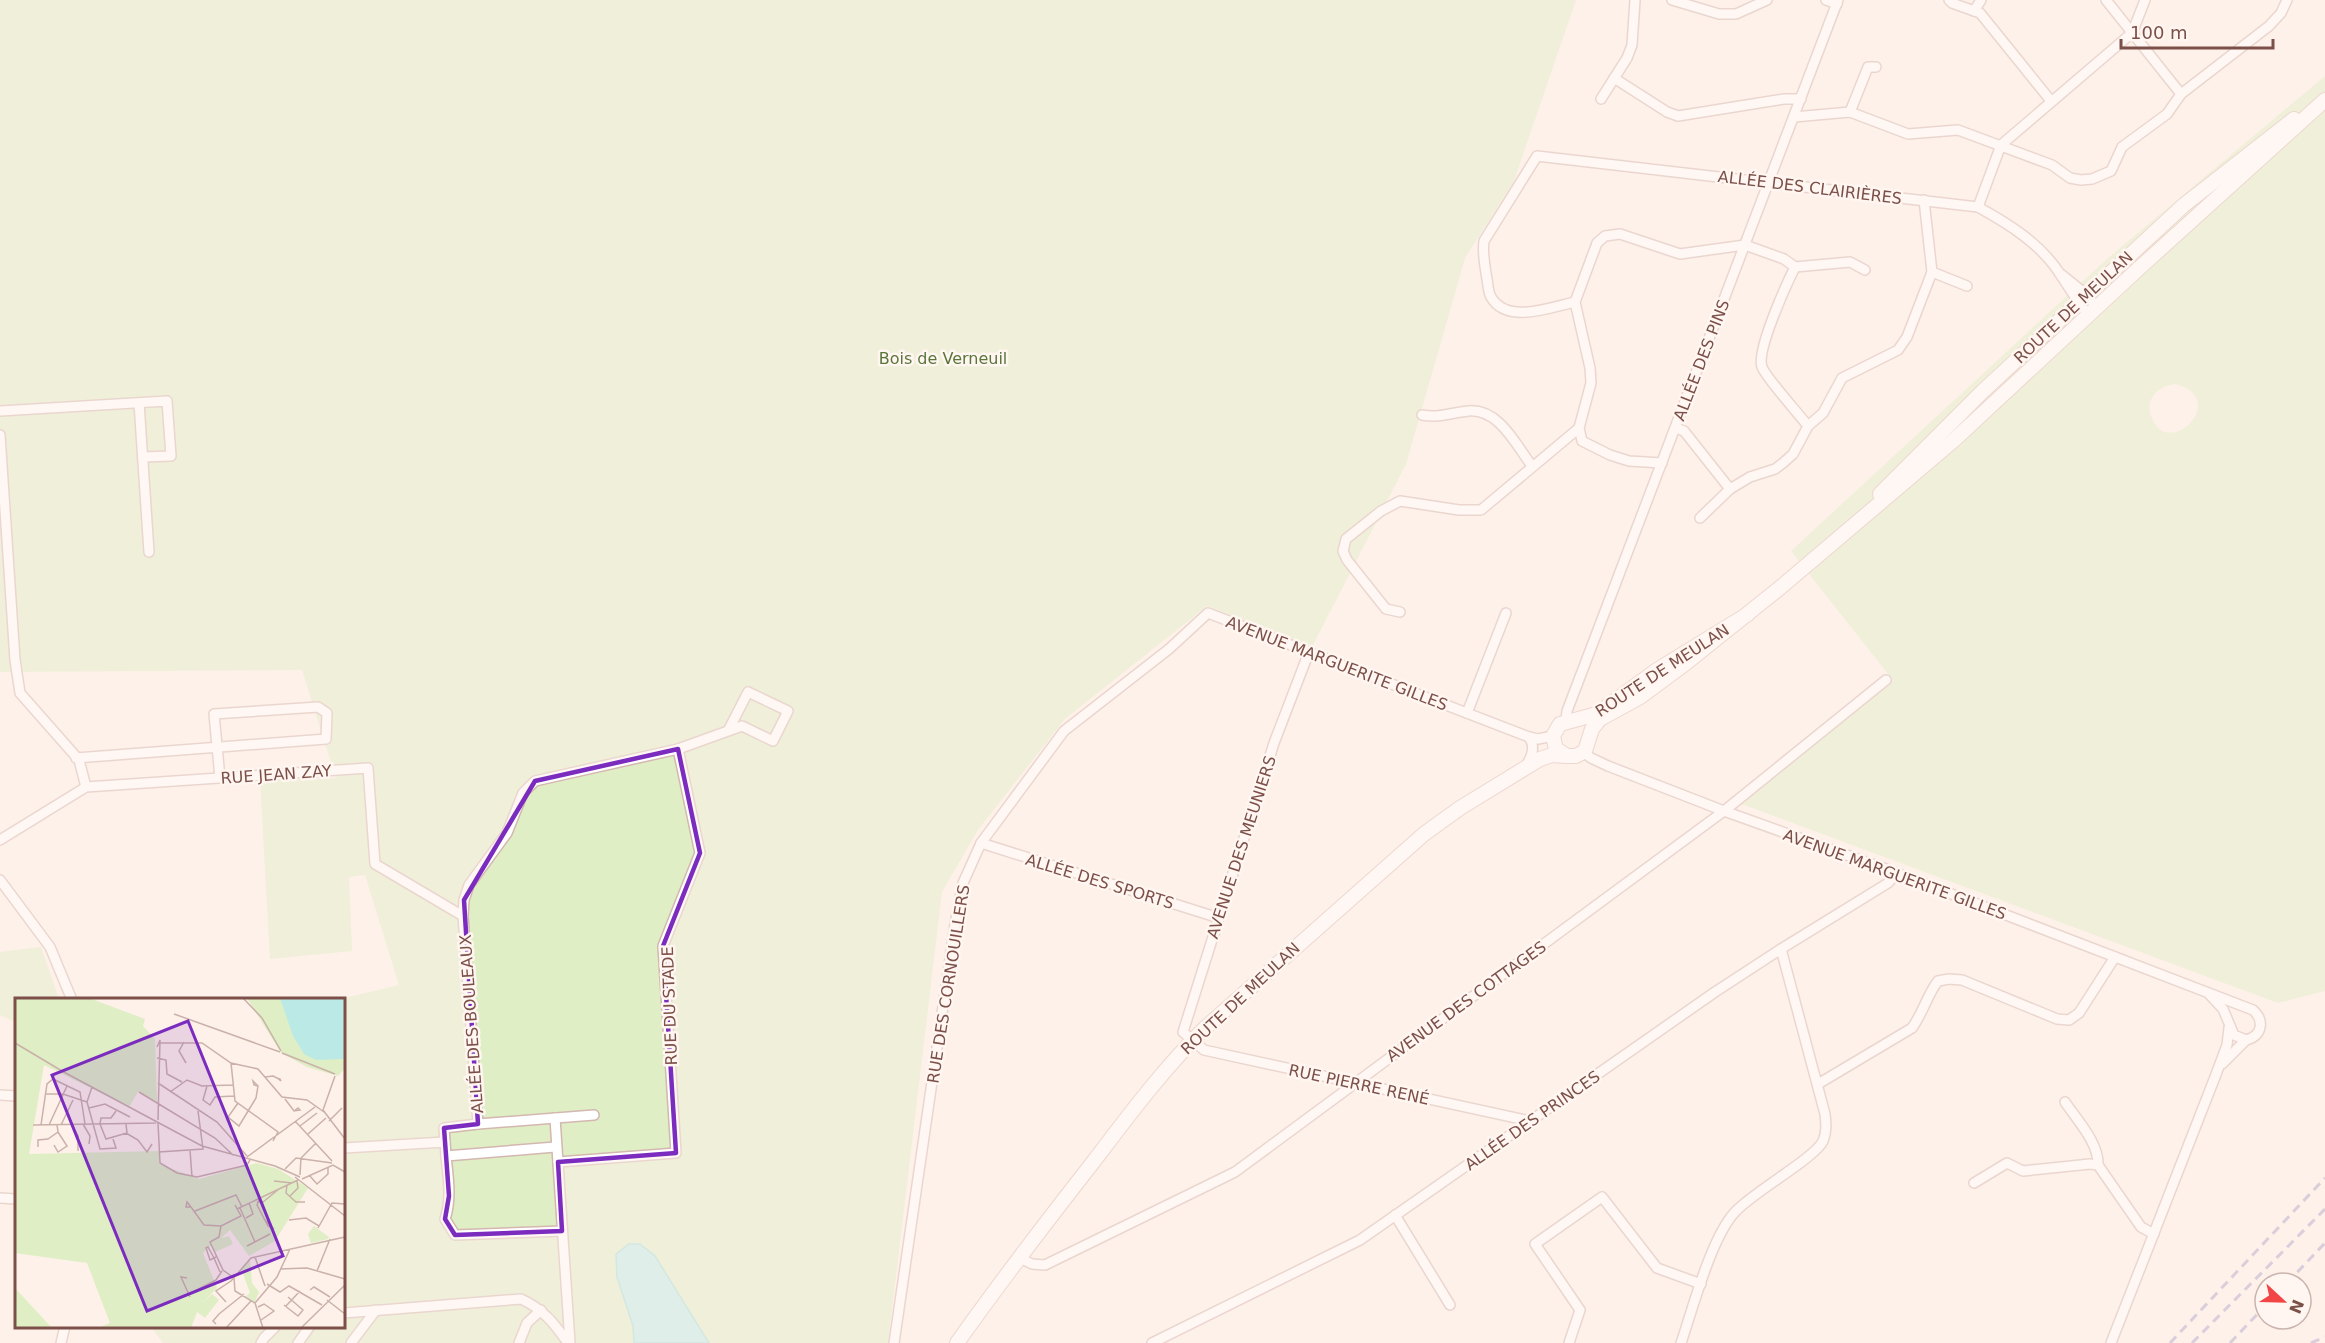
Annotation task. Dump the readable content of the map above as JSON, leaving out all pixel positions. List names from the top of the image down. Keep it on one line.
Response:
{"streets":{"main road":["ROUTE DE MEULAN"],"street":["ALLÉE DES CLAIRIÈRES","ALLÉE DES PINS","AVENUE MARGUERITE GILLES","RUE JEAN ZAY","AVENUE DES MEUNIERS","ALLÉE DES SPORTS","RUE DES CORNOUILLERS","AVENUE DES COTTAGES","RUE DU STADE","ALLÉE DES BOULEAUX","RUE PIERRE RENÉ","ALLÉE DES PRINCES"]},"crossings":[["ALLÉE DES CLAIRIÈRES","ROUTE DE MEULAN"],["ALLÉE DES CLAIRIÈRES","ALLÉE DES PINS"],["ROUTE DE MEULAN","ALLÉE DES PINS"],["ROUTE DE MEULAN","AVENUE MARGUERITE GILLES"],["ROUTE DE MEULAN","AVENUE DES MEUNIERS"],["ROUTE DE MEULAN","AVENUE DES COTTAGES"],["ROUTE DE MEULAN","RUE PIERRE RENÉ"],["ALLÉE DES PINS","AVENUE MARGUERITE GILLES"],["AVENUE MARGUERITE GILLES","AVENUE DES MEUNIERS"],["AVENUE MARGUERITE GILLES","RUE DES CORNOUILLERS"],["AVENUE MARGUERITE GILLES","AVENUE DES COTTAGES"],["AVENUE MARGUERITE GILLES","ALLÉE DES PRINCES"],["RUE JEAN ZAY","ALLÉE DES BOULEAUX"],["AVENUE DES MEUNIERS","ALLÉE DES SPORTS"],["AVENUE DES MEUNIERS","RUE PIERRE RENÉ"],["ALLÉE DES SPORTS","RUE DES CORNOUILLERS"],["AVENUE DES COTTAGES","RUE PIERRE RENÉ"],["RUE DU STADE","ALLÉE DES BOULEAUX"],["RUE PIERRE RENÉ","ALLÉE DES PRINCES"]],"parks":["Bois de Verneuil"],"scale_bar":"100 m","north":"right"}
